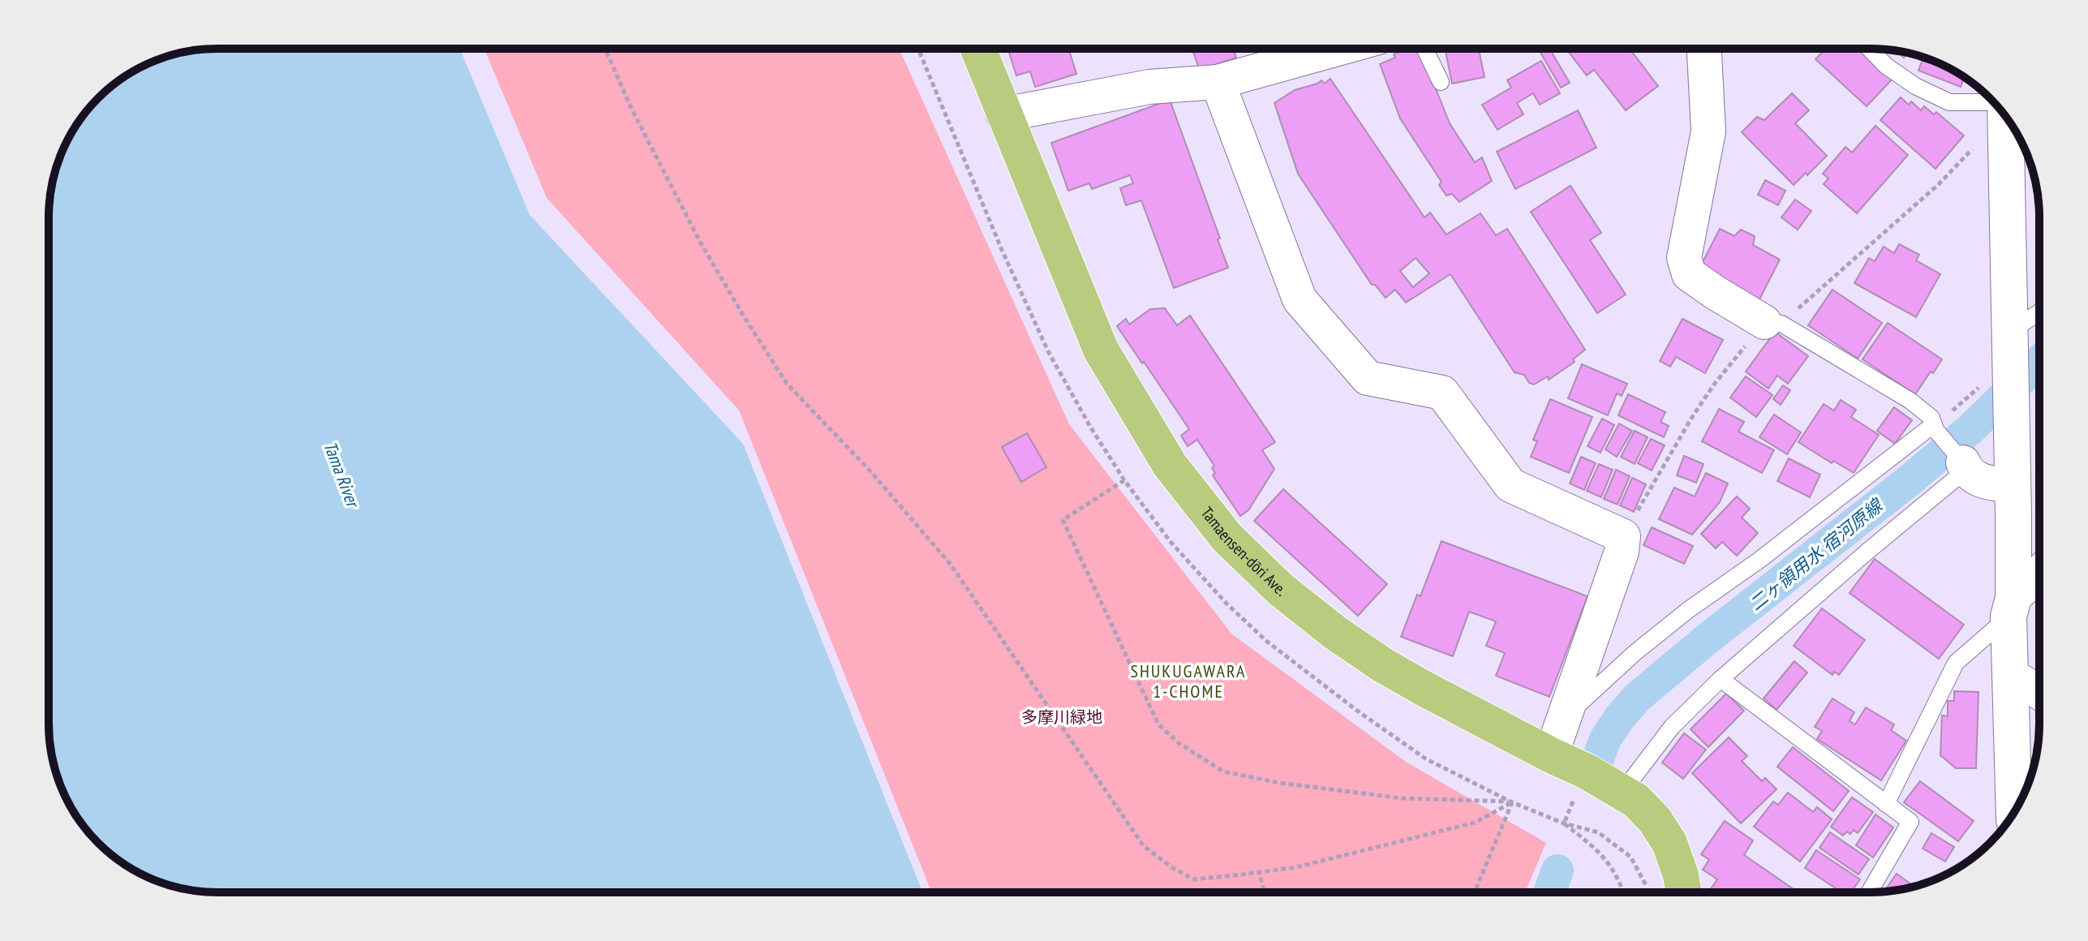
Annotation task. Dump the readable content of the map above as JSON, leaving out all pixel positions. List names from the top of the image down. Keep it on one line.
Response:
{"streets":{"main road":["Tamaensen-dōri Ave."]},"districts":["SHUKUGAWARA 1-CHOME"],"water":["Tama River","二ヶ領用水 宿河原線"],"parks":["多摩川緑地"]}
